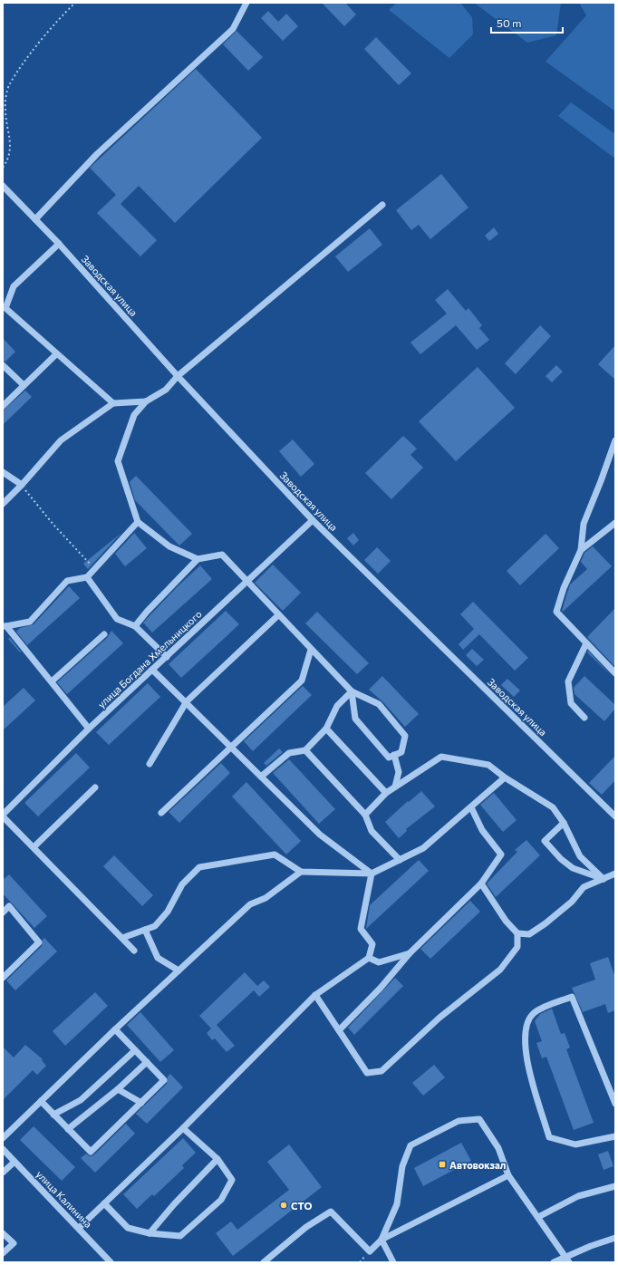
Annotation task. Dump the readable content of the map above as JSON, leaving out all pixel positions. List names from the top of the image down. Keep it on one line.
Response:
{"streets":{"street":["Заводская улица","улица Богдана Хмельницкого","улица Калинина"]},"crossings":[["Заводская улица","улица Богдана Хмельницкого"]],"places":{"transit":["Автовокзал"],"other":["СТО"]},"scale_bar":"50 m"}
